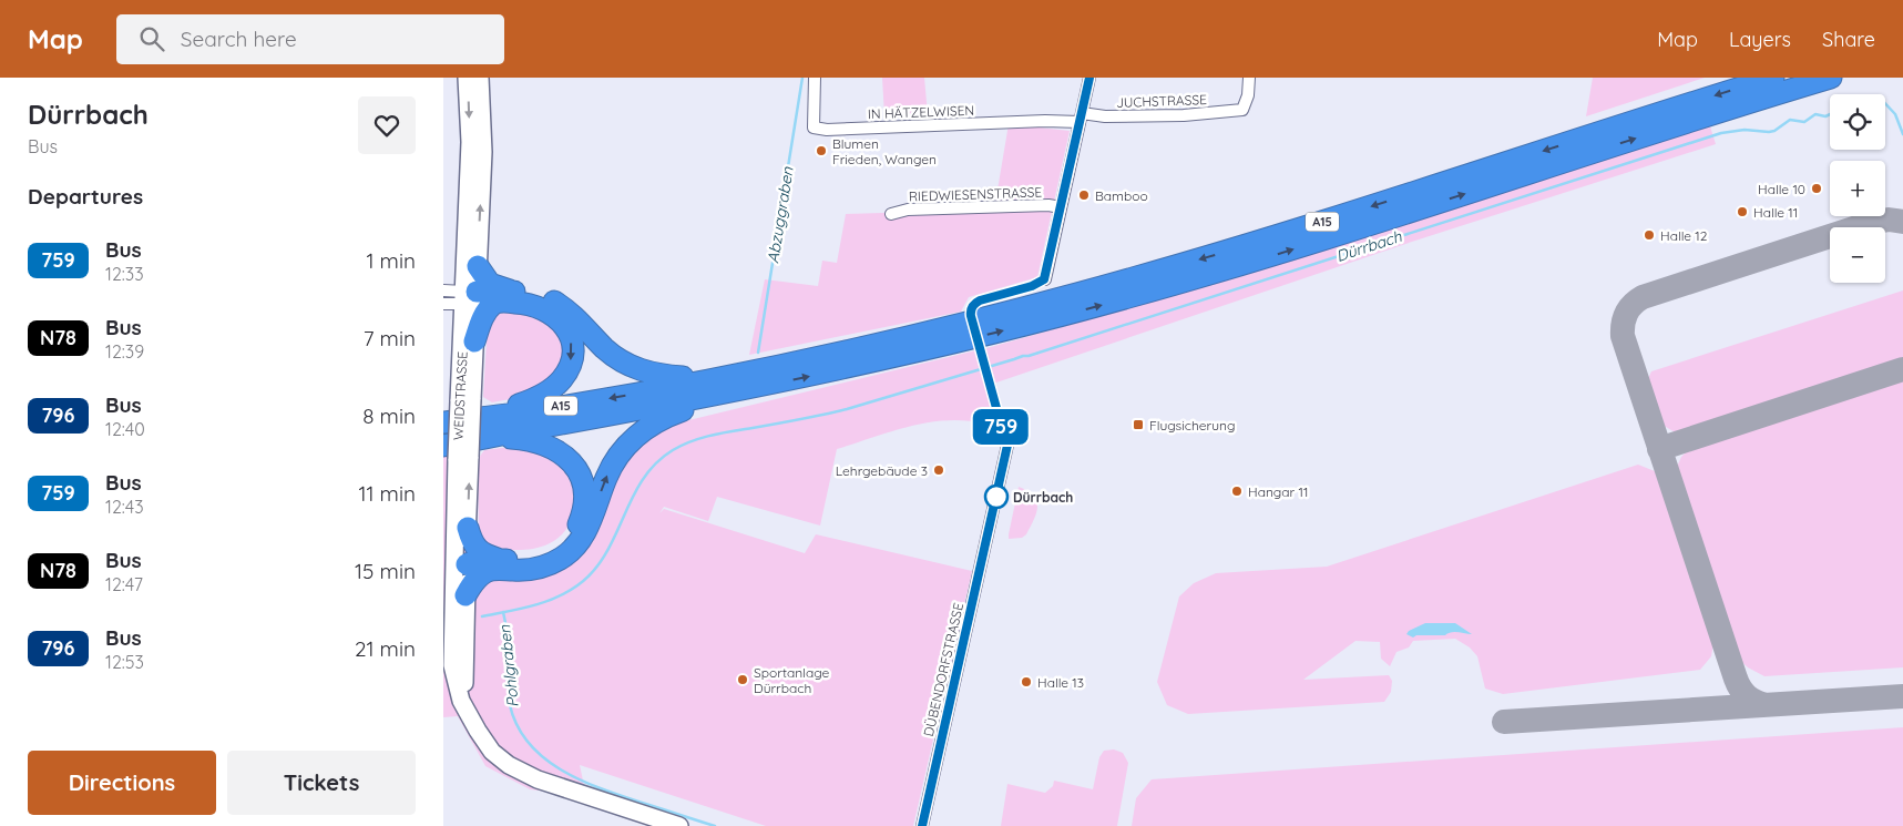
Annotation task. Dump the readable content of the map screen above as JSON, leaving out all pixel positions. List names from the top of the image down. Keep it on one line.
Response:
{"streets":{"highway":["A15"],"main road":["WEIDSTRASSE"],"street":["JUCHSTRASSE","IN HÄTZELWISEN","RIEDWIESENSTRASSE","DÜBENDORFSTRASSE"]},"crossings":[["JUCHSTRASSE","IN HÄTZELWISEN"],["A15","WEIDSTRASSE"]],"water":["Abzuggraben","Dürrbach","Pohlgraben"],"places":{"other":["Blumen Frieden, Wangen","Halle 10","Bamboo","Halle 11","Halle 12","Lehrgebäude 3","Hangar 11","Dürrbach","Sportanlage Dürrbach","Halle 13"],"transit":["Flugsicherung"]},"lines":["bus line 759"],"page":{"header":"Map","search":"Search here","nav":["Map","Layers","Share"],"heading":[["Dürrbach","Bus"],"Departures"],"on_map":"759","map_buttons":["+","−"],"list":[{"mark":"759","name":"Bus","note":"12:33","value":"1 min"},{"mark":"N78","name":"Bus","note":"12:39","value":"7 min"},{"mark":"796","name":"Bus","note":"12:40","value":"8 min"},{"mark":"759","name":"Bus","note":"12:43","value":"11 min"},{"mark":"N78","name":"Bus","note":"12:47","value":"15 min"},{"mark":"796","name":"Bus","note":"12:53","value":"21 min"}],"buttons":["Directions","Tickets"]}}
